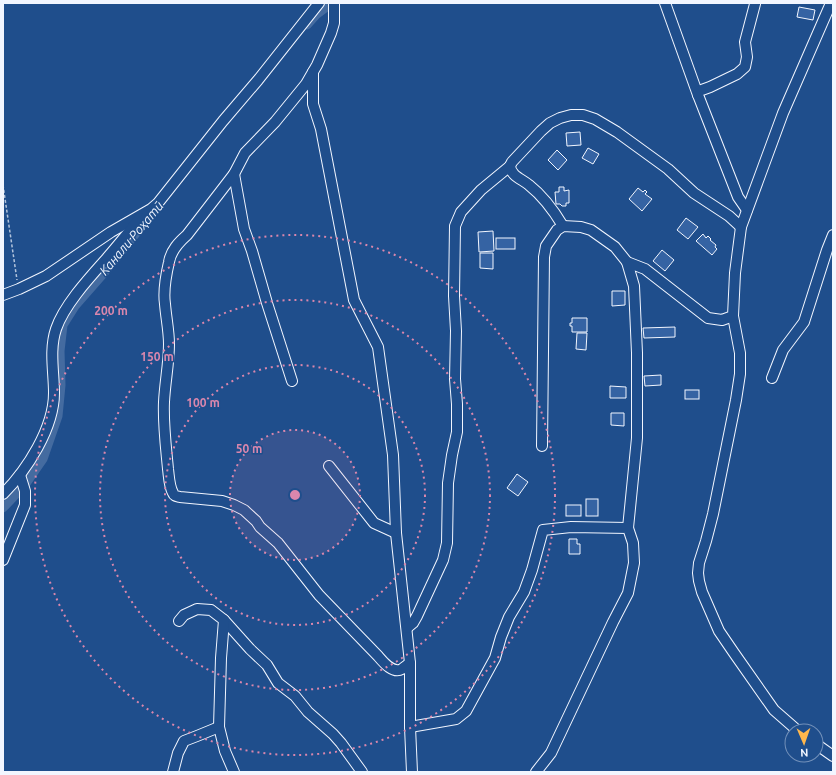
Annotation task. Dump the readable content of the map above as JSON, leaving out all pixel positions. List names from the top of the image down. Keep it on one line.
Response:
{"water":["Канали Роҳатӣ"],"north":"bottom","rings":["200 m","150 m","100 m","50 m"]}
